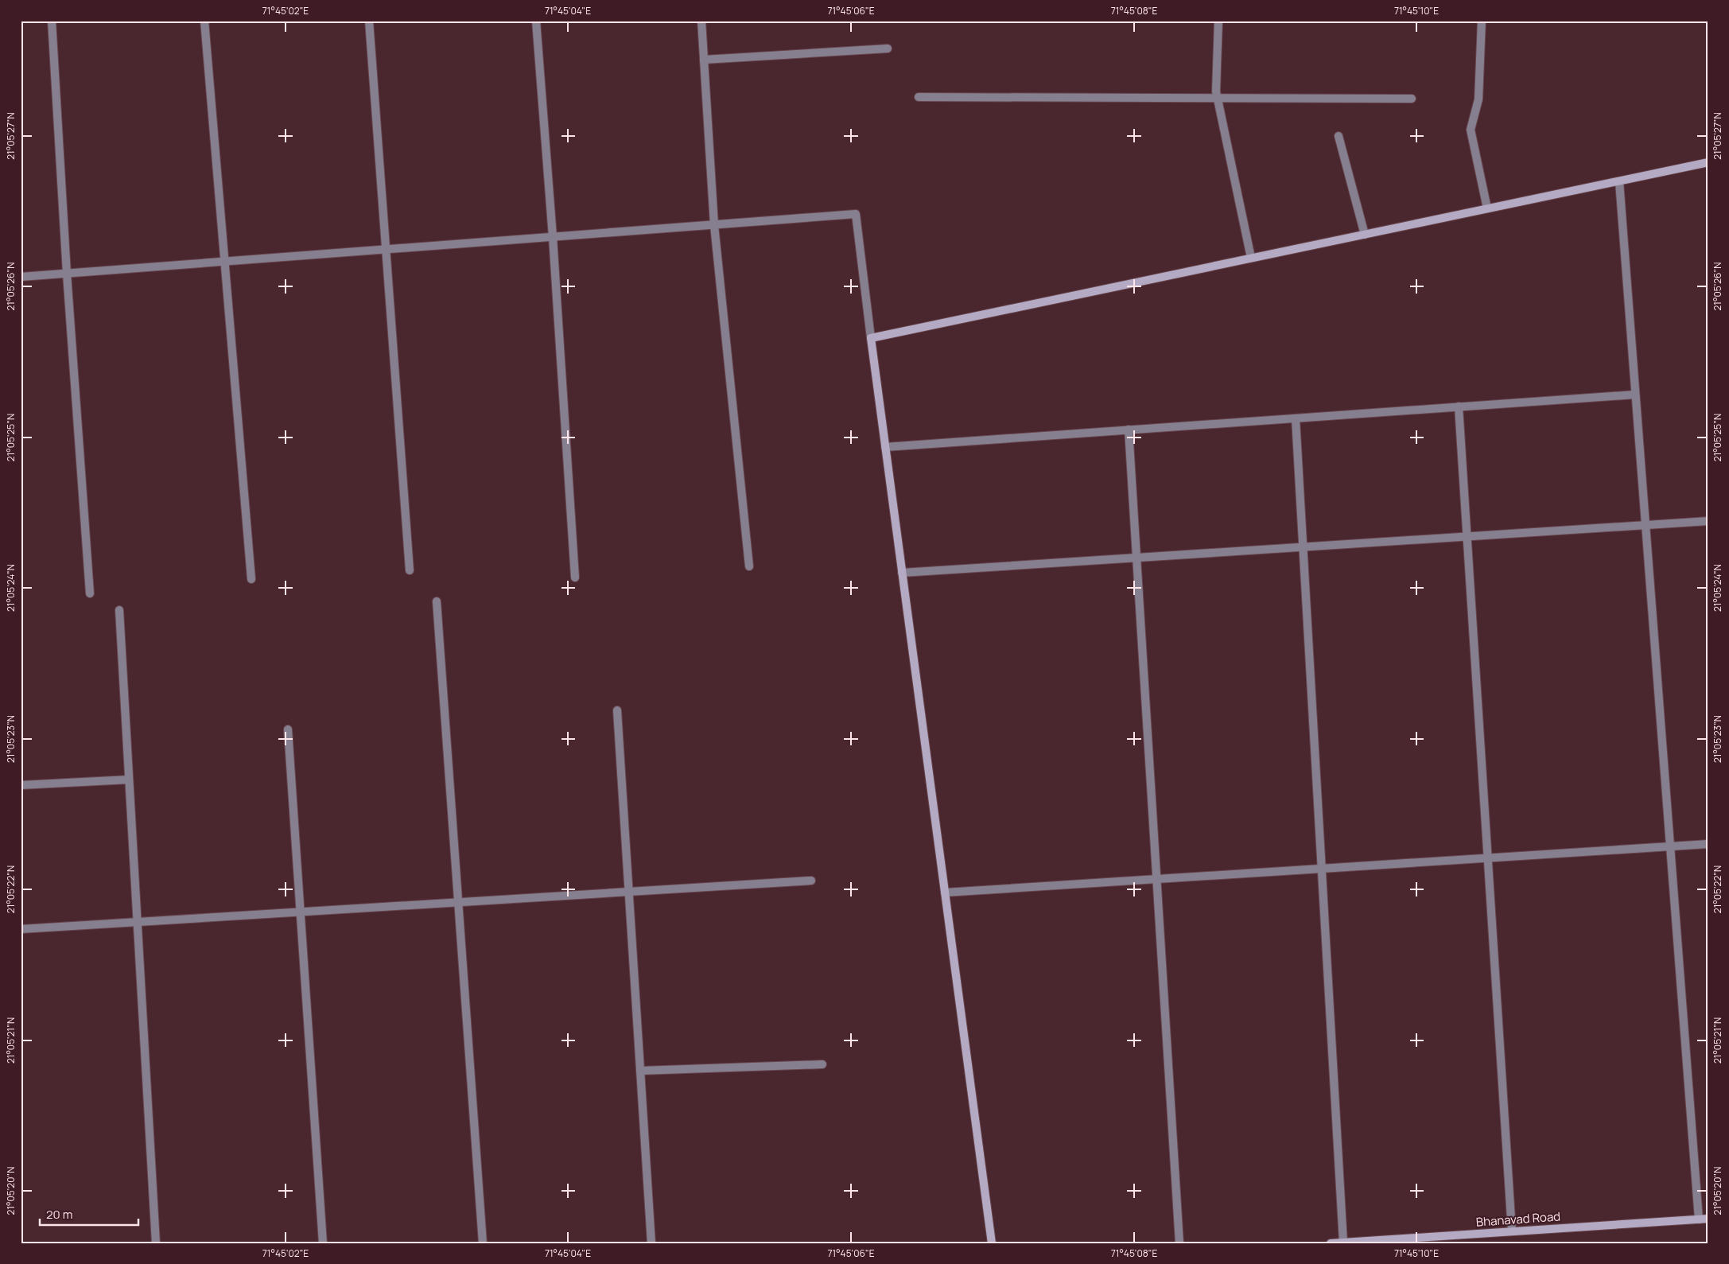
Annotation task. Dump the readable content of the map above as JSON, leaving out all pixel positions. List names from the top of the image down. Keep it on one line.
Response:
{"streets":{"street":["Bhanavad Road"]},"scale_bar":"20 m","coordinates":["71°45'02\"E","71°45'04\"E","71°45'06\"E","71°45'08\"E","71°45'10\"E","21°05'27\"N","21°05'26\"N","21°05'25\"N","21°05'24\"N","21°05'23\"N","21°05'22\"N","21°05'21\"N","21°05'20\"N"]}
